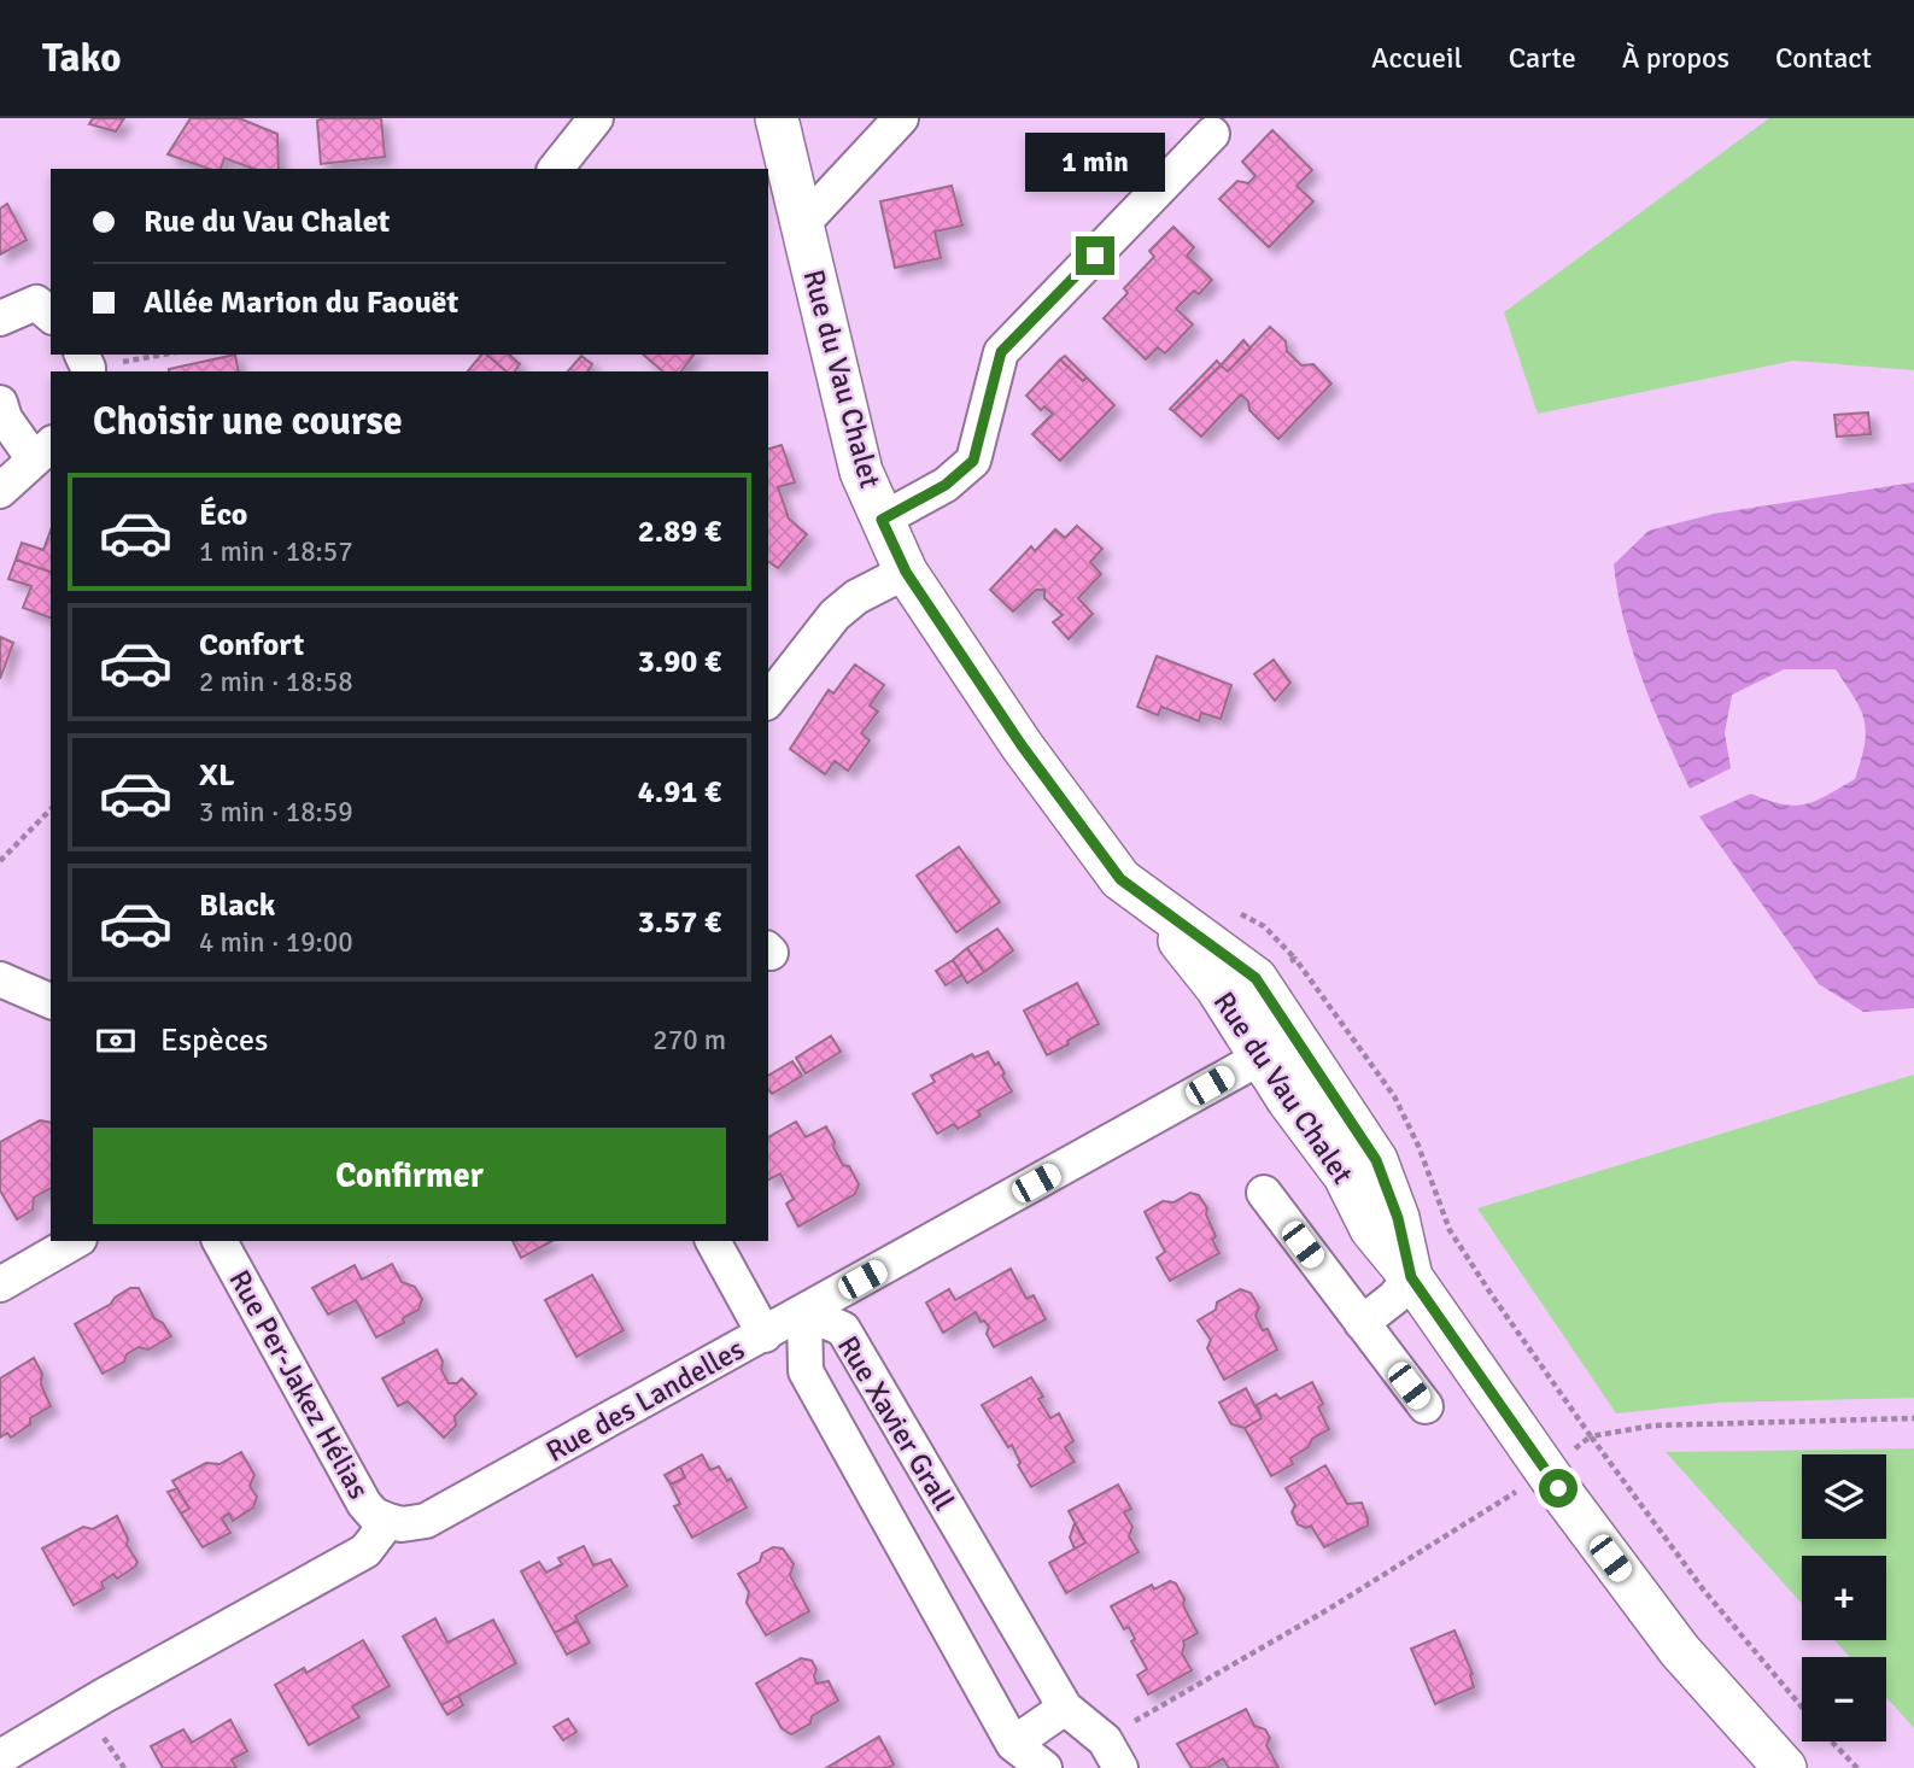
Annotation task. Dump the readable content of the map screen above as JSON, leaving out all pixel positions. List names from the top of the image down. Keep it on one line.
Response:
{"streets":{"street":["Rue du Vau Chalet","Rue Per-Jakez Hélias","Rue des Landelles","Rue Xavier Grall"]},"crossings":[["Rue du Vau Chalet","Rue des Landelles"],["Rue Per-Jakez Hélias","Rue des Landelles"],["Rue des Landelles","Rue Xavier Grall"]],"page":{"header":"Tako","nav":["Accueil","Carte","À propos","Contact"],"bubble":"1 min","banner":["Rue du Vau Chalet","Allée Marion du Faouët"],"heading":"Choisir une course","list":[{"name":"Éco","note":"1 min · 18:57","value":"2.89 €"},{"name":"Confort","note":"2 min · 18:58","value":"3.90 €"},{"name":"XL","note":"3 min · 18:59","value":"4.91 €"},{"name":"Black","note":"4 min · 19:00","value":"3.57 €"}],"pay":["Espèces","270 m"],"buttons":"Confirmer","map_buttons":["+","−"]}}
